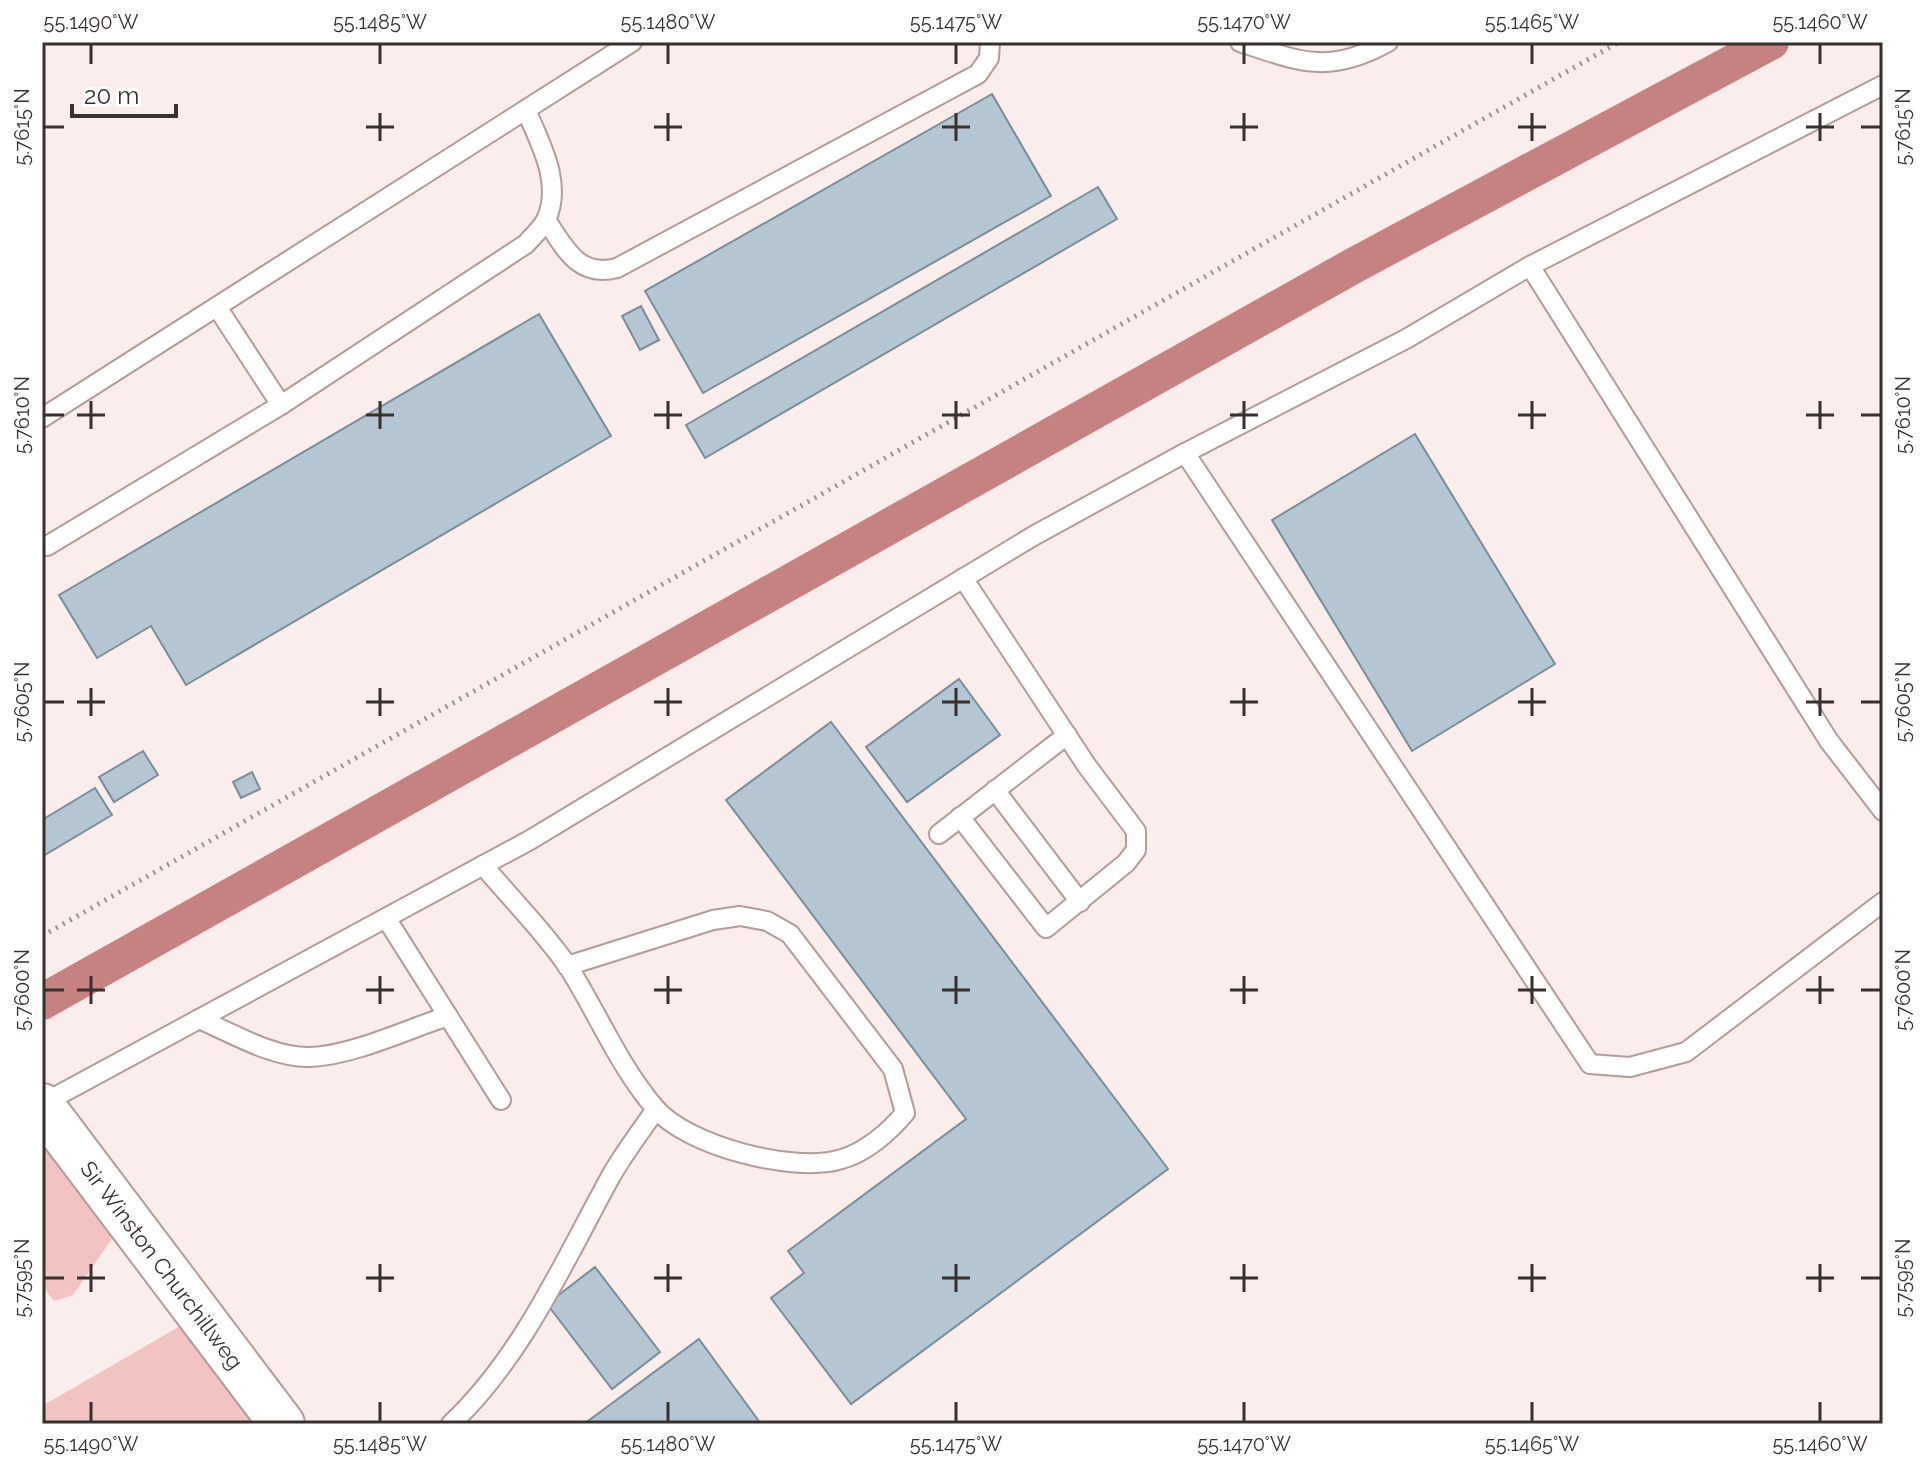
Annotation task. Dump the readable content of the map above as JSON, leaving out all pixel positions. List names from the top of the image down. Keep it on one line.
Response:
{"streets":{"street":["Sir Winston Churchillweg"]},"scale_bar":"20 m","coordinates":["55.1490°W","55.1485°W","55.1480°W","55.1475°W","55.1470°W","55.1465°W","55.1460°W","5.7615°N","5.7610°N","5.7605°N","5.7600°N","5.7595°N"]}
